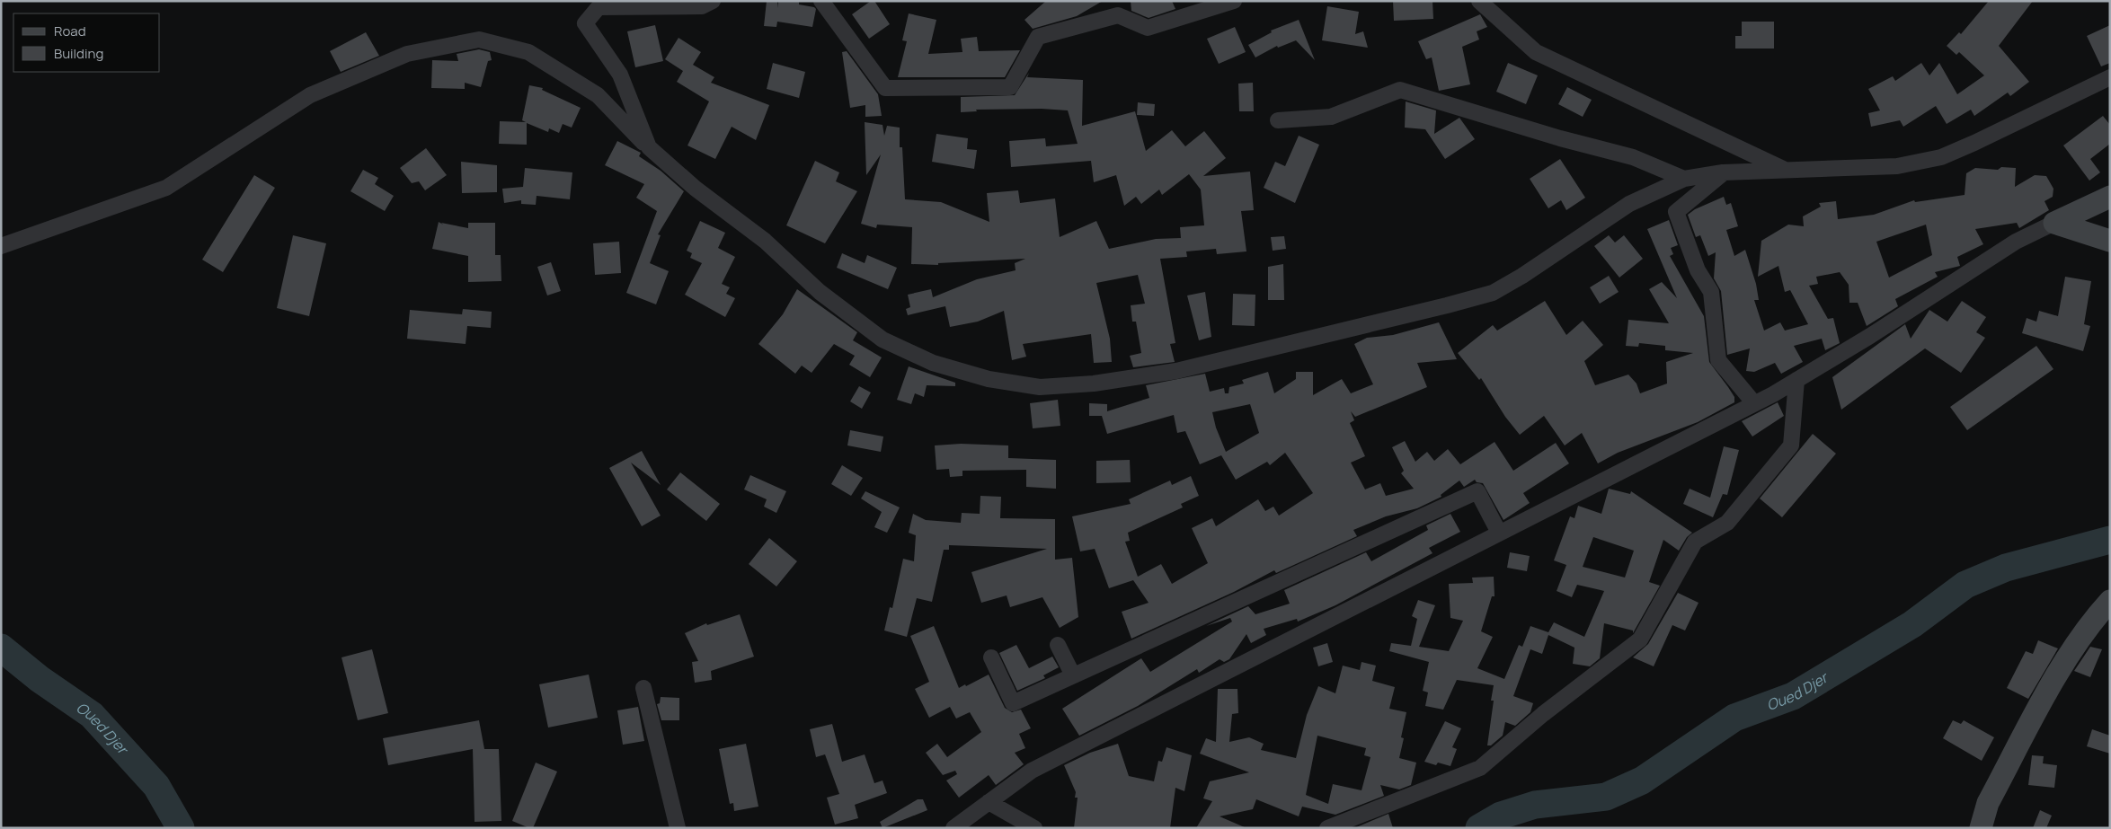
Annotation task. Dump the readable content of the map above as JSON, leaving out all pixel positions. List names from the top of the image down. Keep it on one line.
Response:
{"water":["Oued Djer"],"legend":["Road","Building"]}
